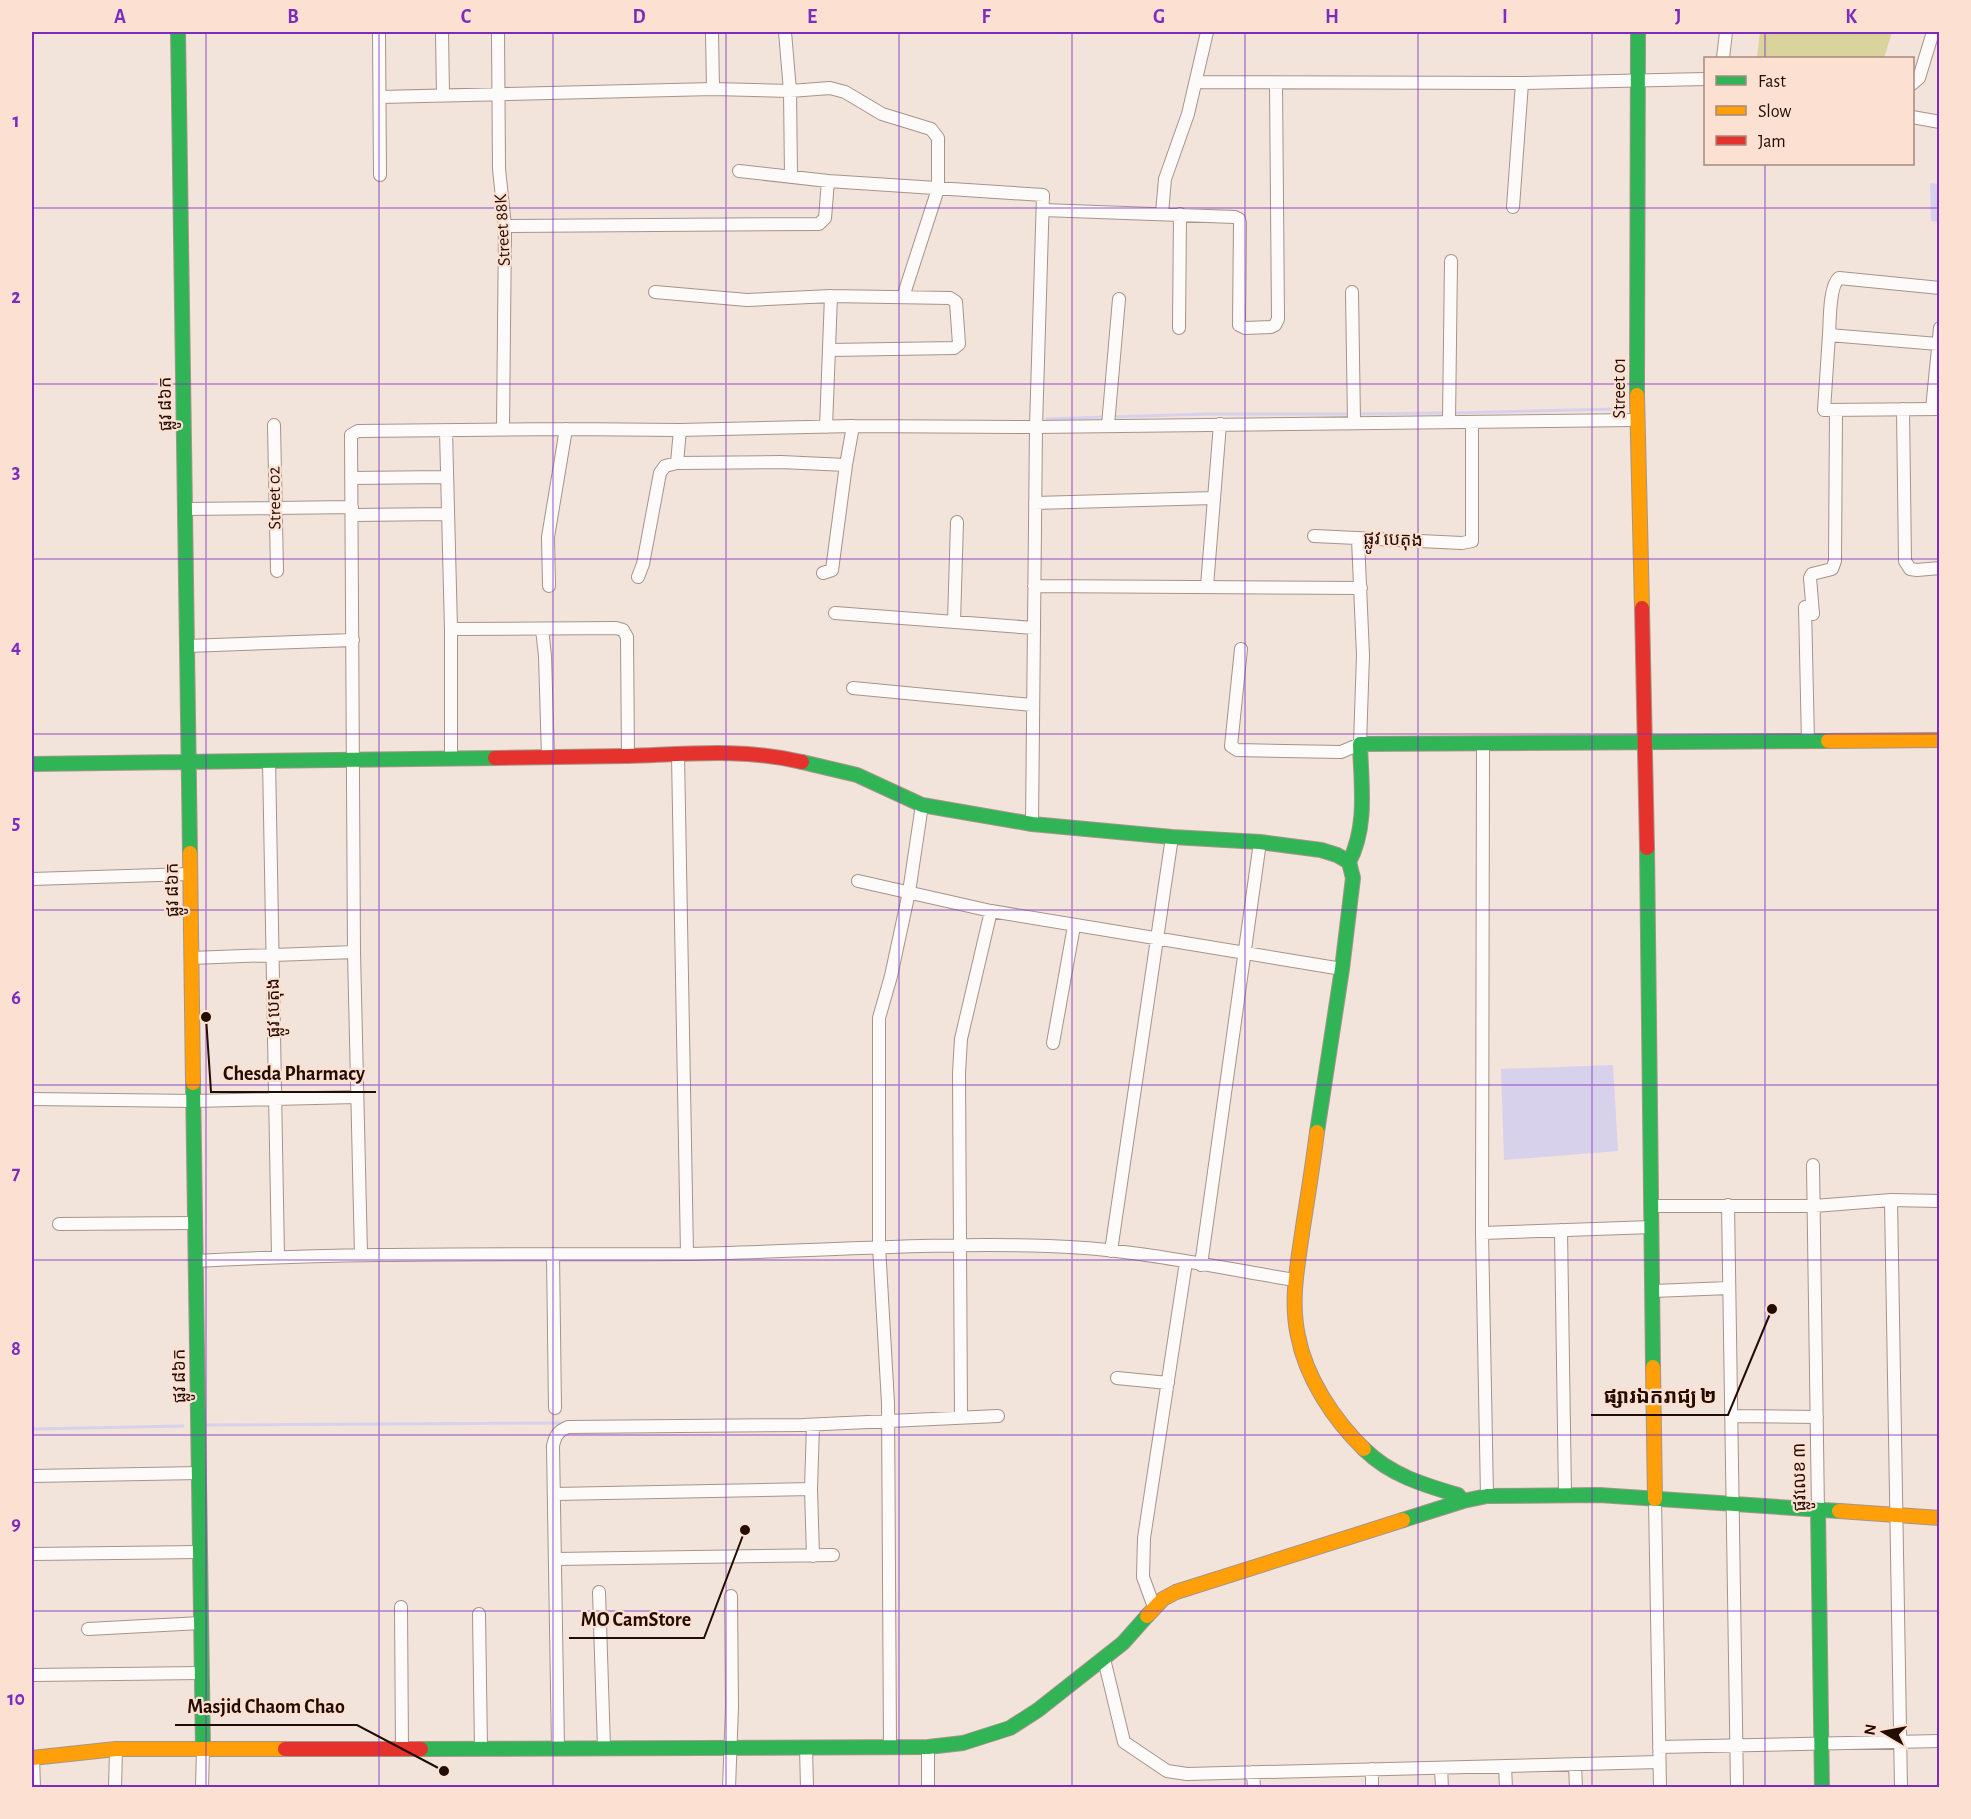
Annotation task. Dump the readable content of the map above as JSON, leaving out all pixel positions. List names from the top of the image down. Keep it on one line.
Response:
{"streets":{"street":["Street 88K","Street 01","ផ្លូវ ៨៦ក","Street 02","ផ្លូវ បេតុង","ផ្លូវលេខ ៣"]},"places":["Chesda Pharmacy","ផ្សារឯករាជ្យ ២","MO CamStore","Masjid Chaom Chao"],"legend":["Fast","Slow","Jam"],"north":"left","grid":{"columns":["A","B","C","D","E","F","G","H","I","J","K"],"rows":["1","2","3","4","5","6","7","8","9","10"]}}
